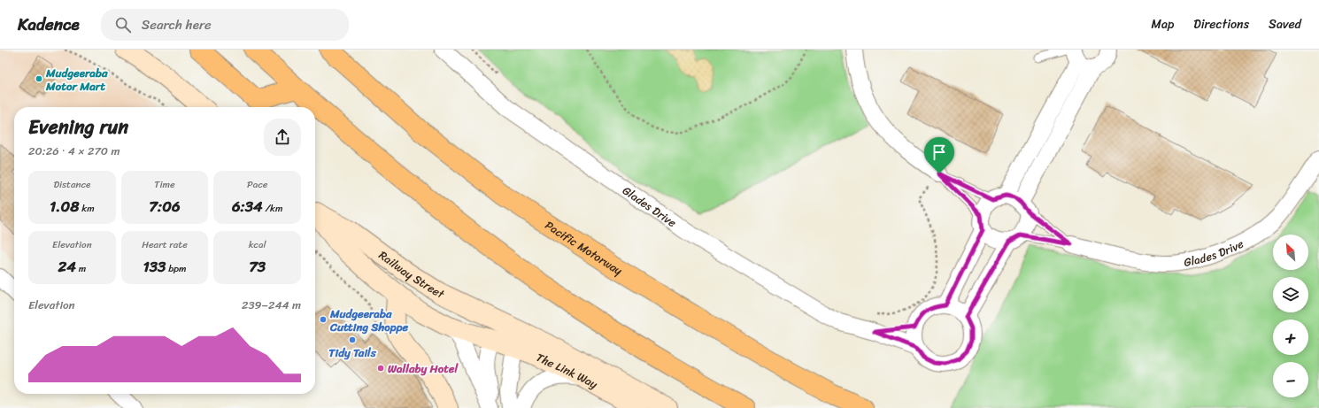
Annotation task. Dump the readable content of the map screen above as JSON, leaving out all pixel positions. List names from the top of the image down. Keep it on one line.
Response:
{"streets":{"highway":["Pacific Motorway"],"main road":["Railway Street","The Link Way"],"street":["Glades Drive"]},"crossings":[["Railway Street","The Link Way"]],"places":["Mudgeeraba Motor Mart","Mudgeeraba Cutting Shoppe","Tidy Tails","Wallaby Hotel"],"north":"top left","page":{"header":"Kadence","search":"Search here","nav":["Map","Directions","Saved"],"heading":["Evening run","20:26 · 4 × 270 m"],"stats":[["Distance","1.08 km"],["Time","7:06"],["Pace","6:34 /km"],["Elevation","24 m"],["Heart rate","133 bpm"],["kcal","73"]],"map_buttons":["+","−"],"chart":["Elevation","239–244 m"]}}
